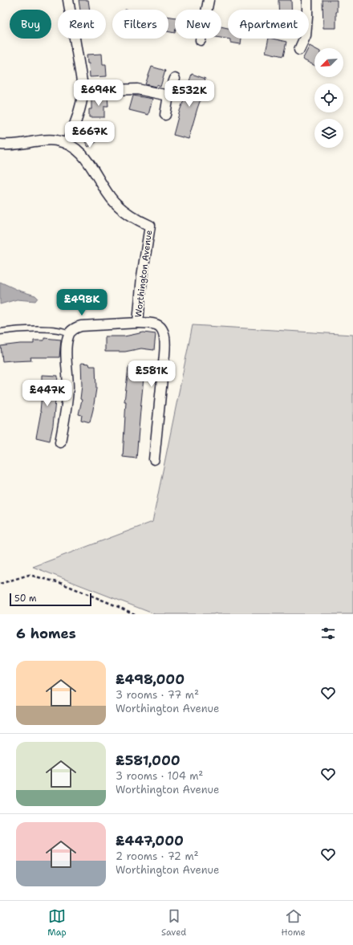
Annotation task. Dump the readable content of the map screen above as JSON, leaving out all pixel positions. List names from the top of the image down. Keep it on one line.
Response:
{"streets":{"street":["Worthington Avenue"]},"scale_bar":"50 m","north":"bottom left","page":{"chip":["Buy","Rent","Filters","New","Apartment"],"price":["£694K","£532K","£667K","£498K","£581K","£447K"],"scale":"50 m","heading":"6 homes","list":[{"name":"£498,000","note":"3 rooms · 77 m² · Worthington Avenue"},{"name":"£581,000","note":"3 rooms · 104 m² · Worthington Avenue"},{"name":"£447,000","note":"2 rooms · 72 m² · Worthington Avenue"}],"tabs":["Map","Saved","Home"]}}
